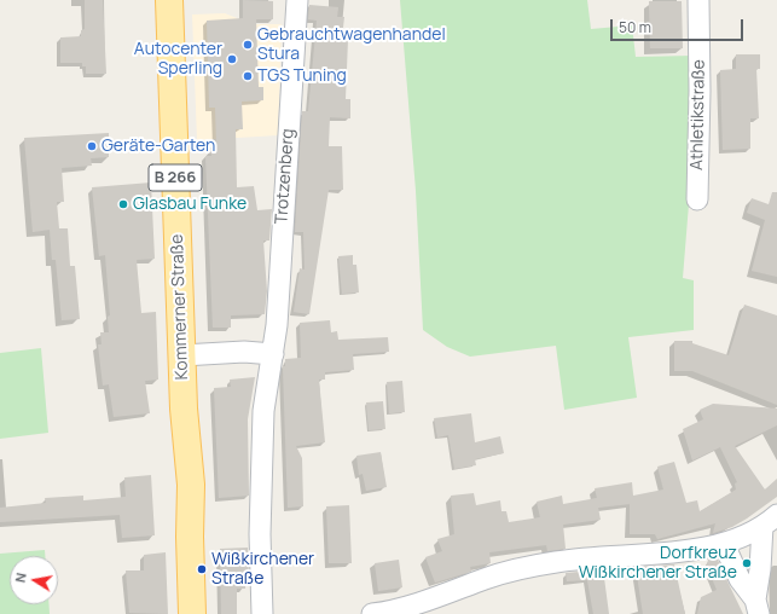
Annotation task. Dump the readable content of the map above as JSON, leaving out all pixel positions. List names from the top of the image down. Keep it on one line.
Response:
{"streets":{"main road":["B 266","Kommerner Straße"],"street":["Athletikstraße","Trotzenberg"]},"places":["Gebrauchtwagenhandel Stura","Autocenter Sperling","TGS Tuning","Geräte-Garten","Glasbau Funke","Dorfkreuz Wißkirchener Straße","Wißkirchener Straße"],"scale_bar":"50 m","north":"left"}
